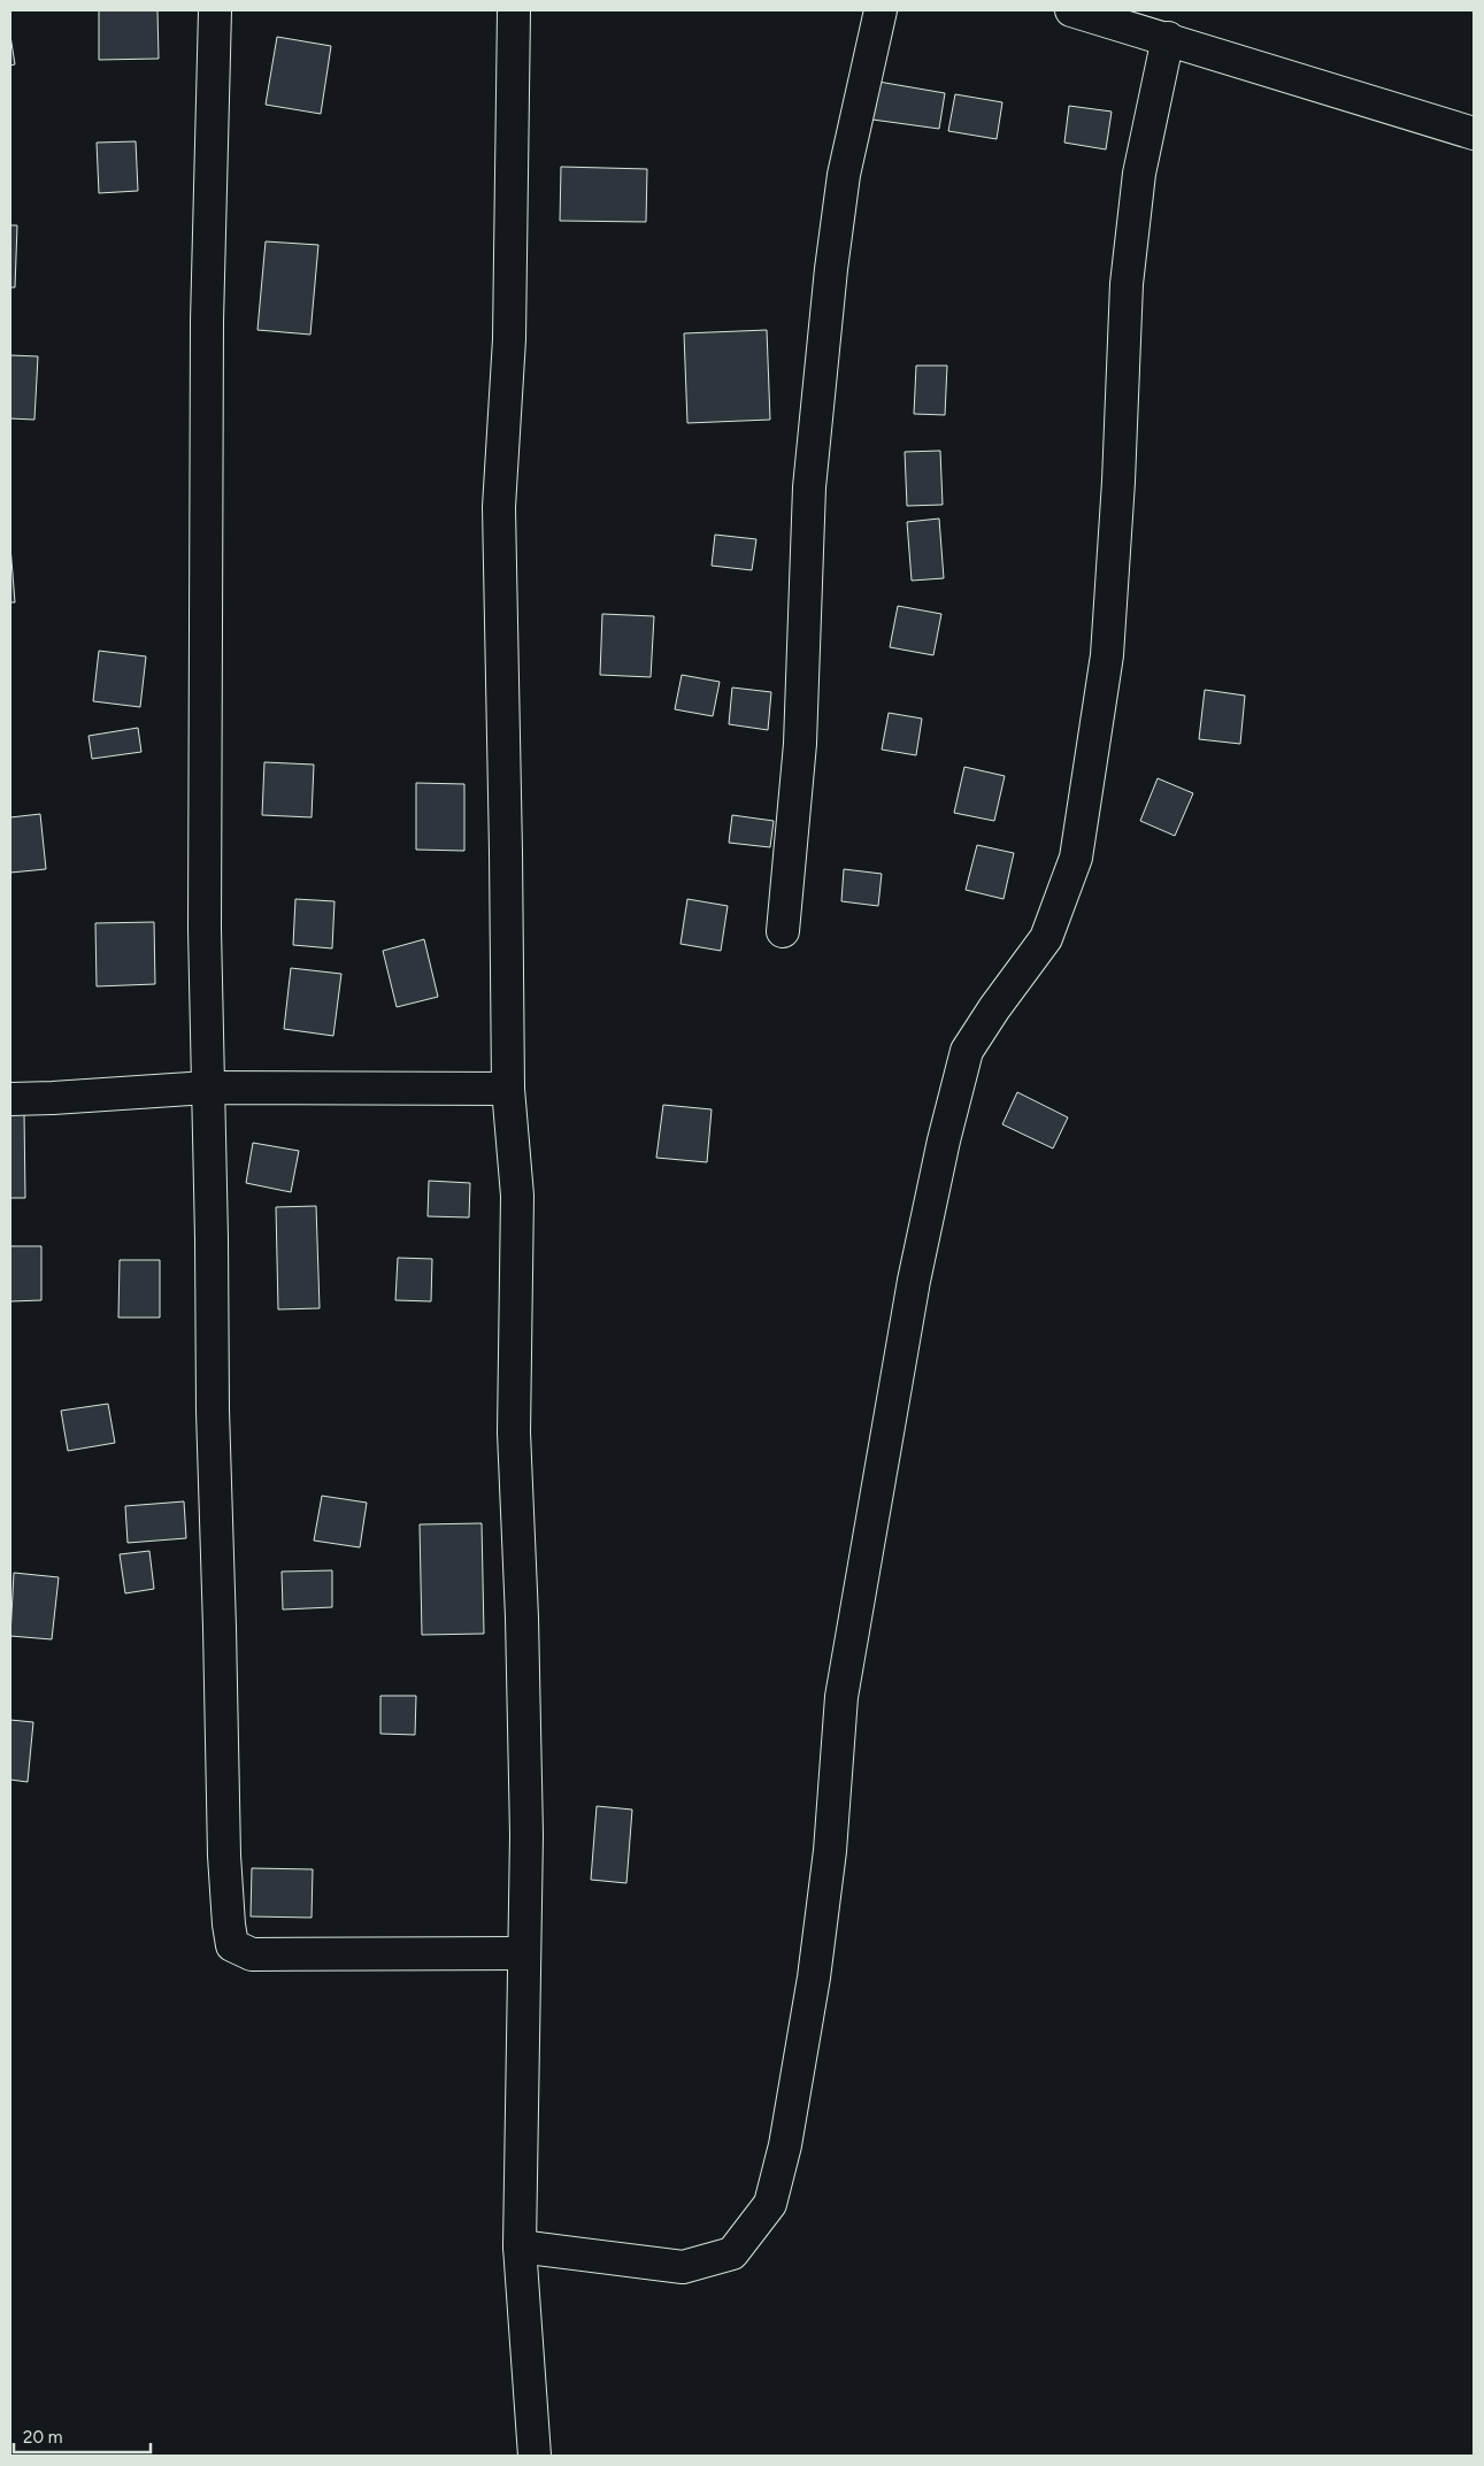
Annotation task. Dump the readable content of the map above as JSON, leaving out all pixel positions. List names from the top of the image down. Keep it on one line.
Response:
{"scale_bar":"20 m"}
